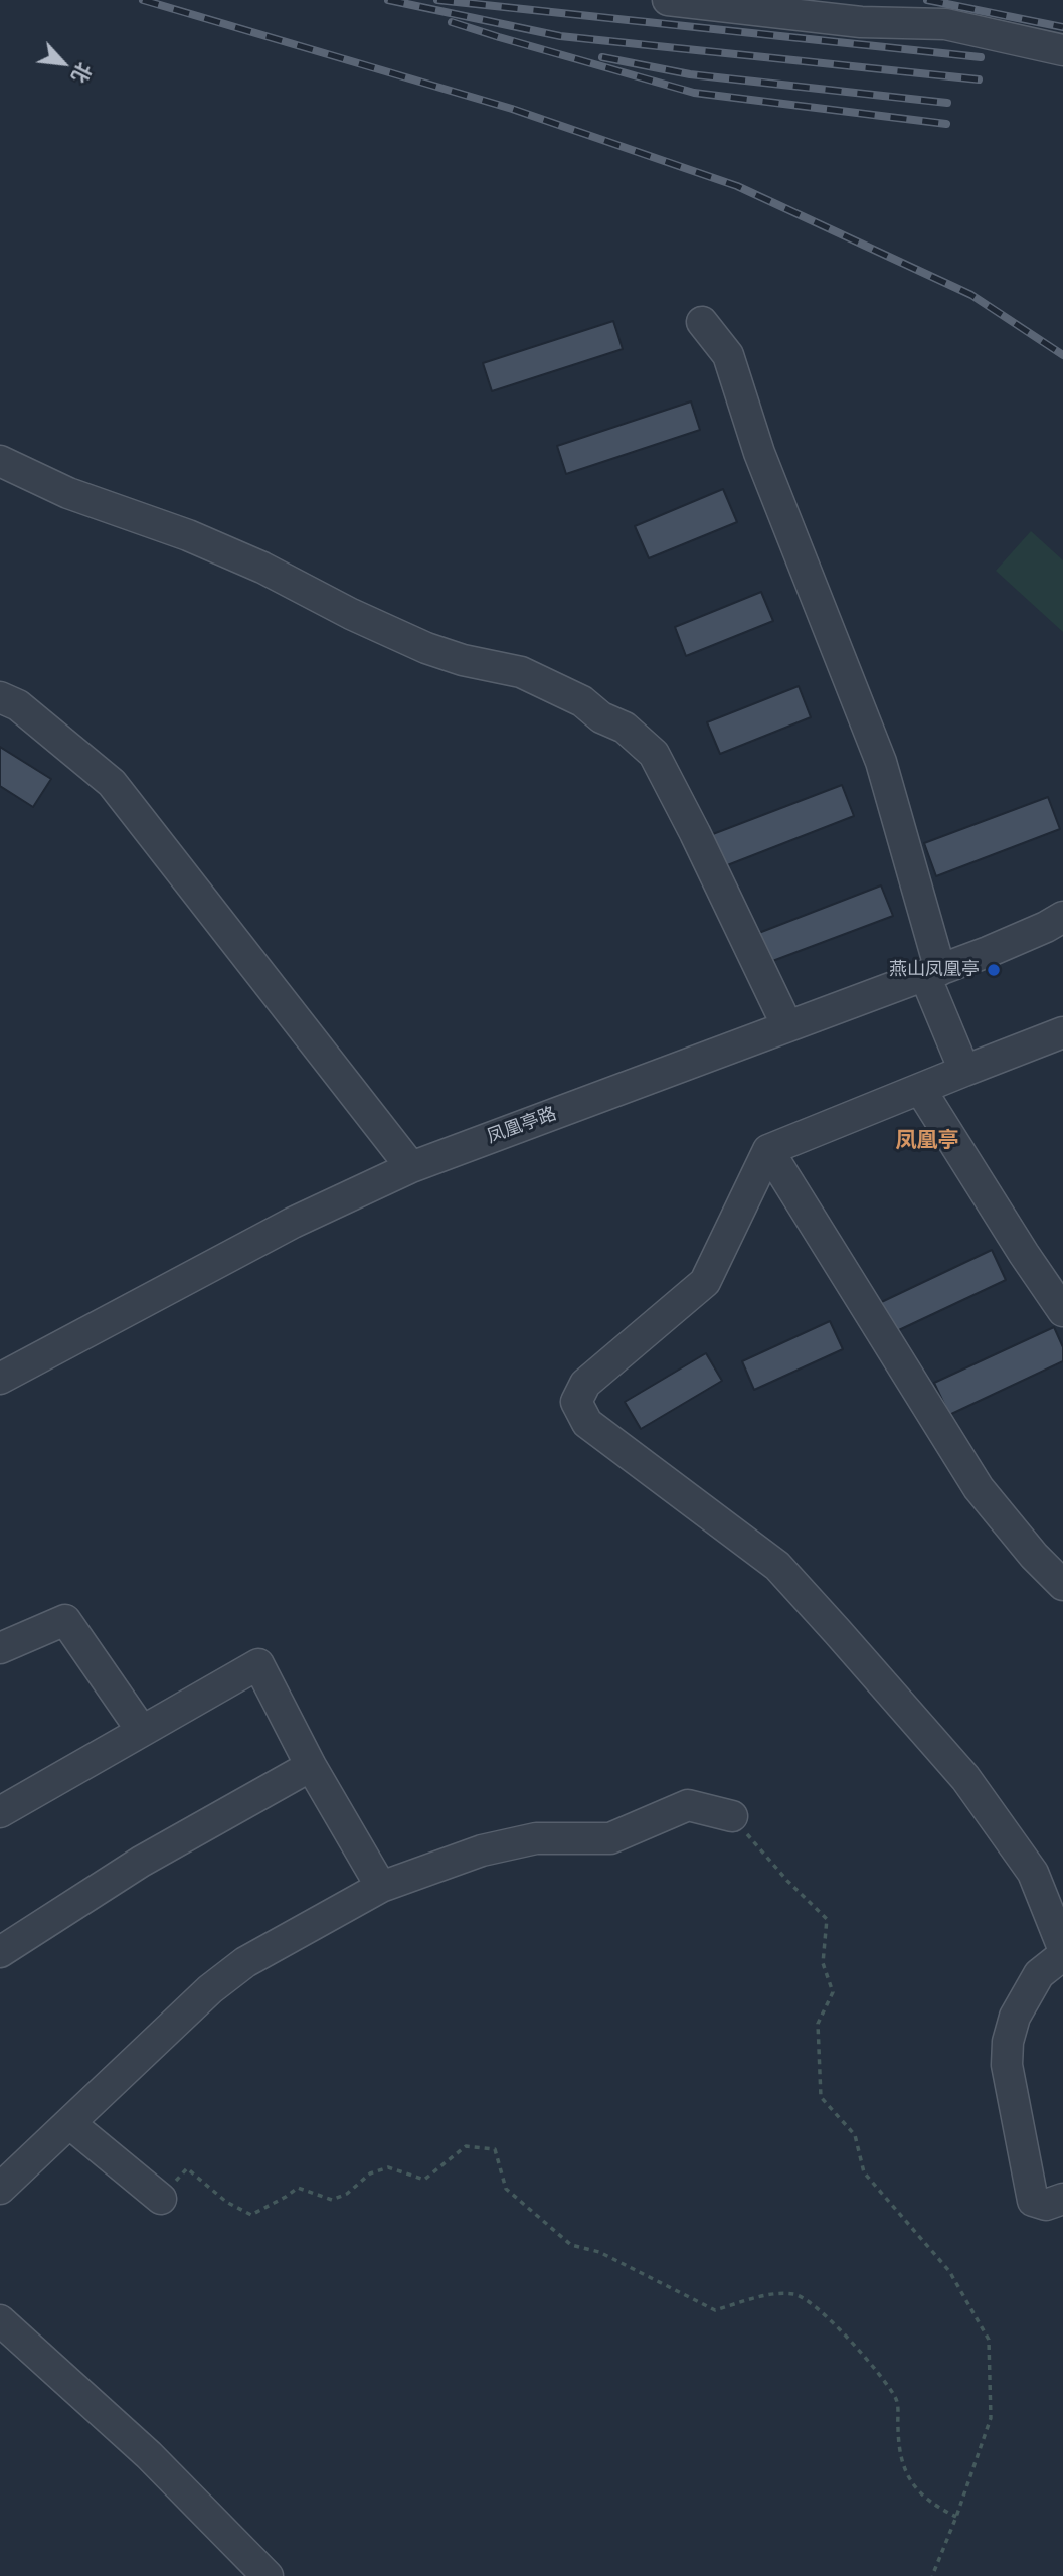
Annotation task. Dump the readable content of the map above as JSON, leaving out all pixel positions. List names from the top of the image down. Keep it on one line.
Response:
{"streets":{"street":["凤凰亭路"]},"districts":["凤凰亭"],"places":["燕山凤凰亭"],"north":"bottom right"}
